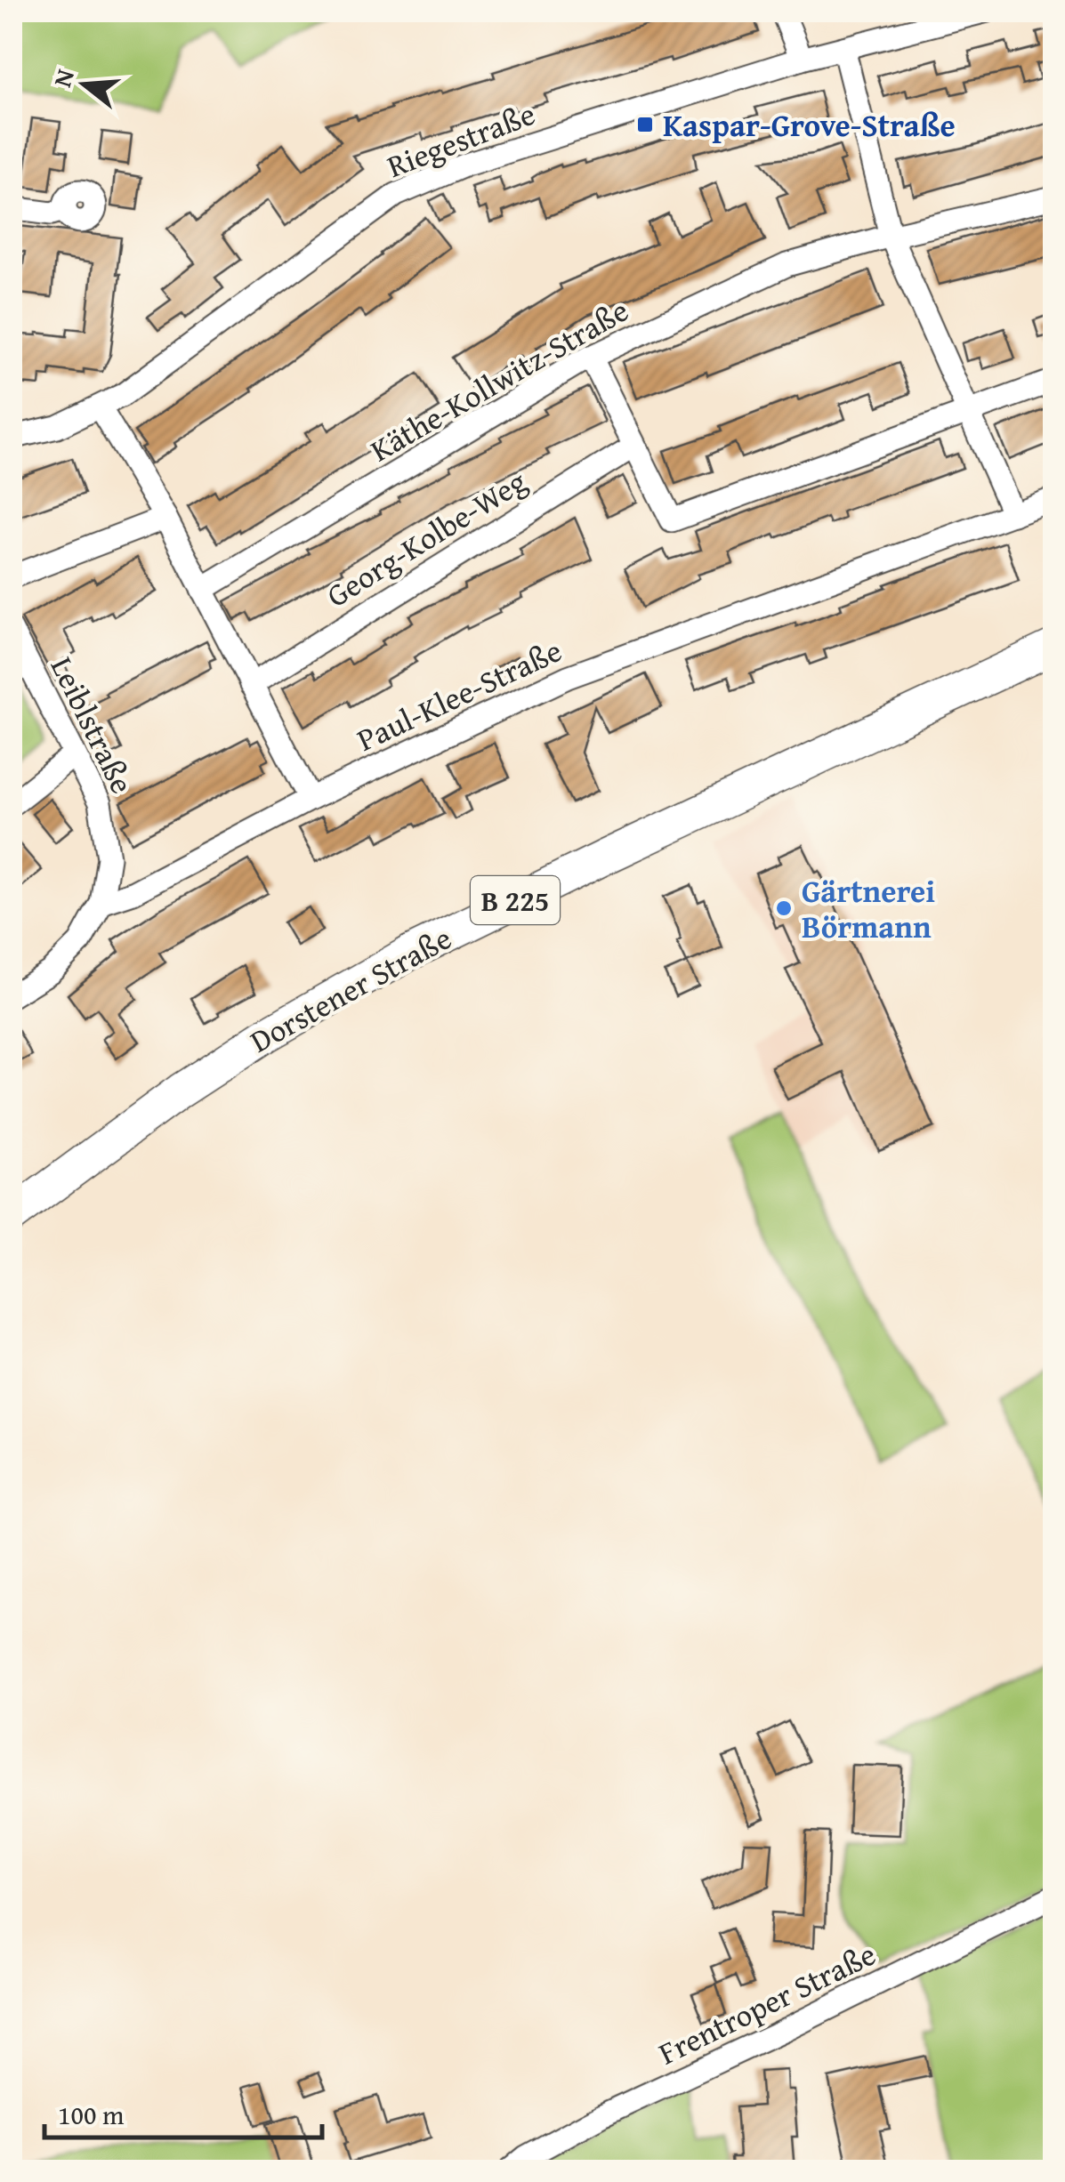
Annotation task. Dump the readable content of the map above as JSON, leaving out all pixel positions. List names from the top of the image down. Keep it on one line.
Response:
{"streets":{"main road":["B 225","Dorstener Straße"],"street":["Riegestraße","Käthe-Kollwitz-Straße","Georg-Kolbe-Weg","Paul-Klee-Straße","Leiblstraße","Frentroper Straße"]},"places":{"transit":["Kaspar-Grove-Straße"],"other":["Gärtnerei Börmann"]},"scale_bar":"100 m","north":"left"}
